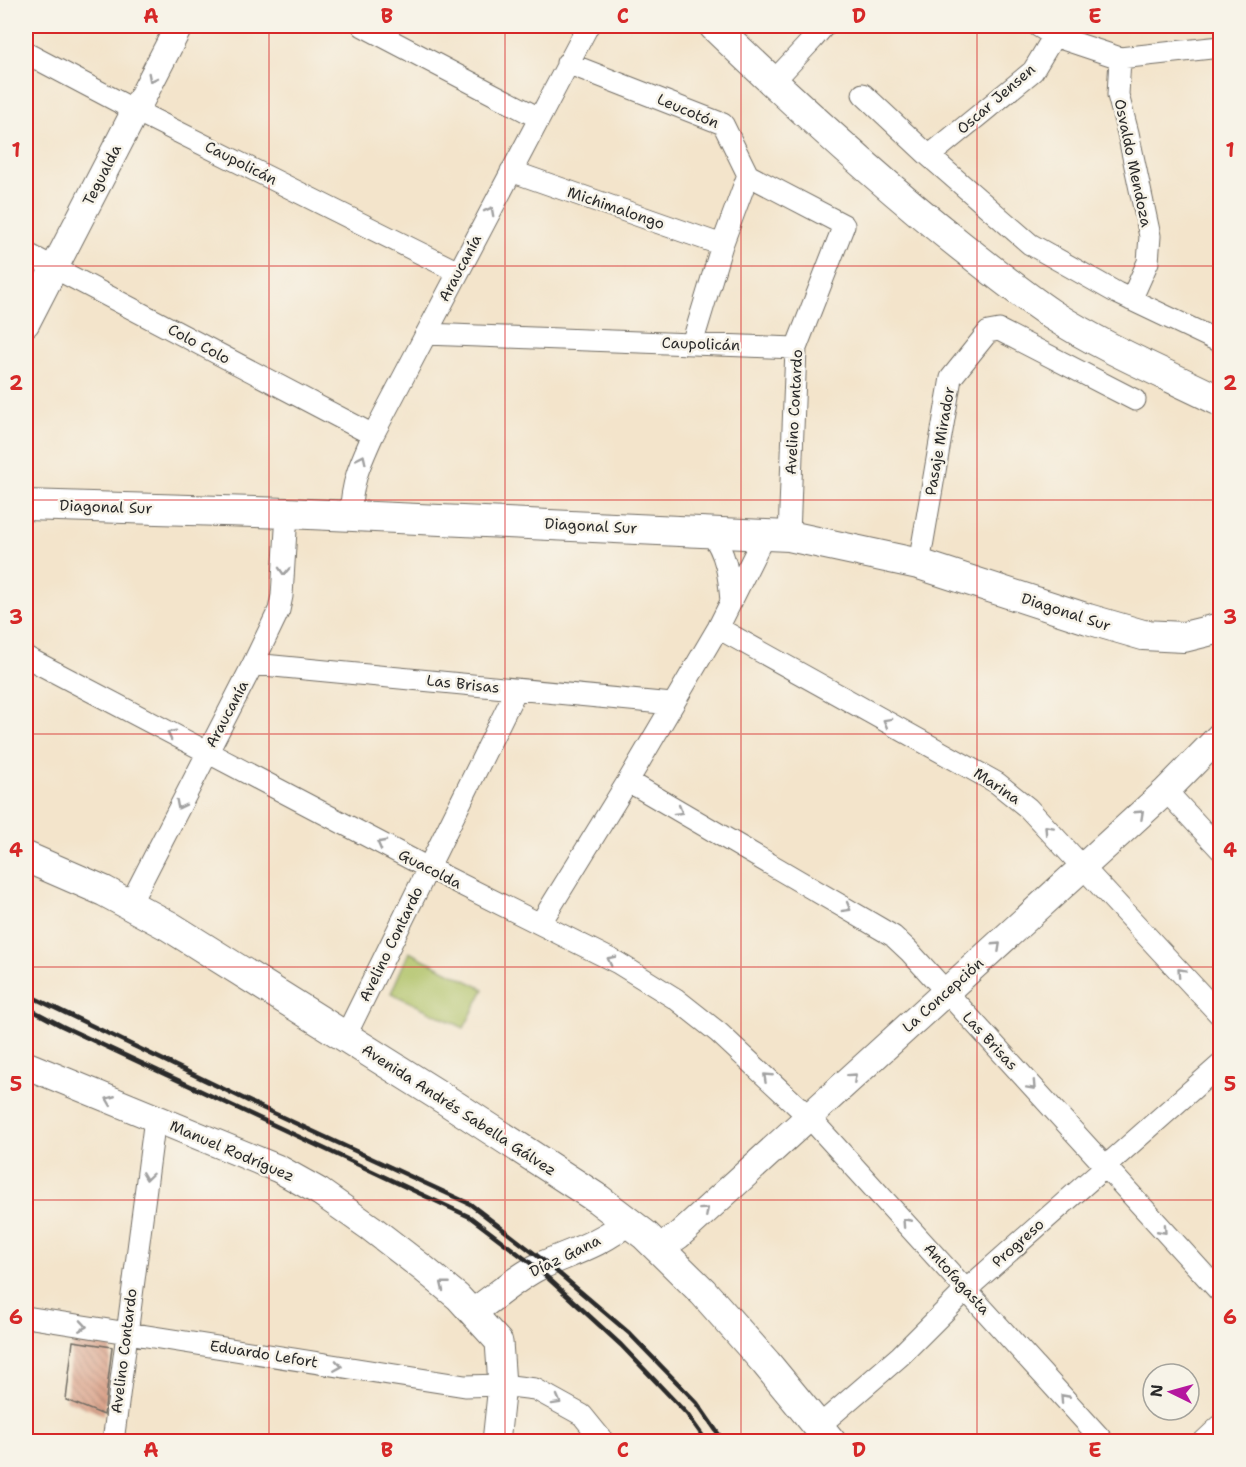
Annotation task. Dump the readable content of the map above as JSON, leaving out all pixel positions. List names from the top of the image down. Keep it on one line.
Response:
{"streets":{"main road":["Diagonal Sur","Avenida Andrés Sabella Gálvez"],"street":["Oscar Jensen","Leucotón","Caupolicán","Osvaldo Mendoza","Tegualda","Michimalongo","Araucanía","Colo Colo","Avelino Contardo","Pasaje Mirador","Las Brisas","Marina","Guacolda","La Concepción","Manuel Rodríguez","Progreso","Díaz Gana","Antofagasta","Eduardo Lefort"]},"crossings":[["Leucotón","Araucanía"],["Leucotón","Avelino Contardo"],["Caupolicán","Tegualda"],["Caupolicán","Araucanía"],["Caupolicán","Avelino Contardo"],["Tegualda","Colo Colo"],["Michimalongo","Araucanía"],["Araucanía","Colo Colo"],["Araucanía","Diagonal Sur"],["Araucanía","Las Brisas"],["Araucanía","Guacolda"],["Araucanía","Avenida Andrés Sabella Gálvez"],["Avelino Contardo","Diagonal Sur"],["Avelino Contardo","Las Brisas"],["Avelino Contardo","Marina"],["Avelino Contardo","Guacolda"],["Avelino Contardo","Avenida Andrés Sabella Gálvez"],["Avelino Contardo","Manuel Rodríguez"],["Avelino Contardo","Eduardo Lefort"],["Pasaje Mirador","Diagonal Sur"],["Las Brisas","La Concepción"],["Las Brisas","Progreso"],["Marina","La Concepción"],["Guacolda","La Concepción"],["Guacolda","Antofagasta"],["La Concepción","Avenida Andrés Sabella Gálvez"],["La Concepción","Antofagasta"],["Avenida Andrés Sabella Gálvez","Progreso"],["Avenida Andrés Sabella Gálvez","Díaz Gana"],["Manuel Rodríguez","Díaz Gana"],["Manuel Rodríguez","Eduardo Lefort"],["Progreso","Antofagasta"]],"one_way":["Las Brisas","Marina","Guacolda","La Concepción","Manuel Rodríguez","Antofagasta","Eduardo Lefort"],"north":"left","grid":{"columns":["A","B","C","D","E"],"rows":["1","2","3","4","5","6"]}}
